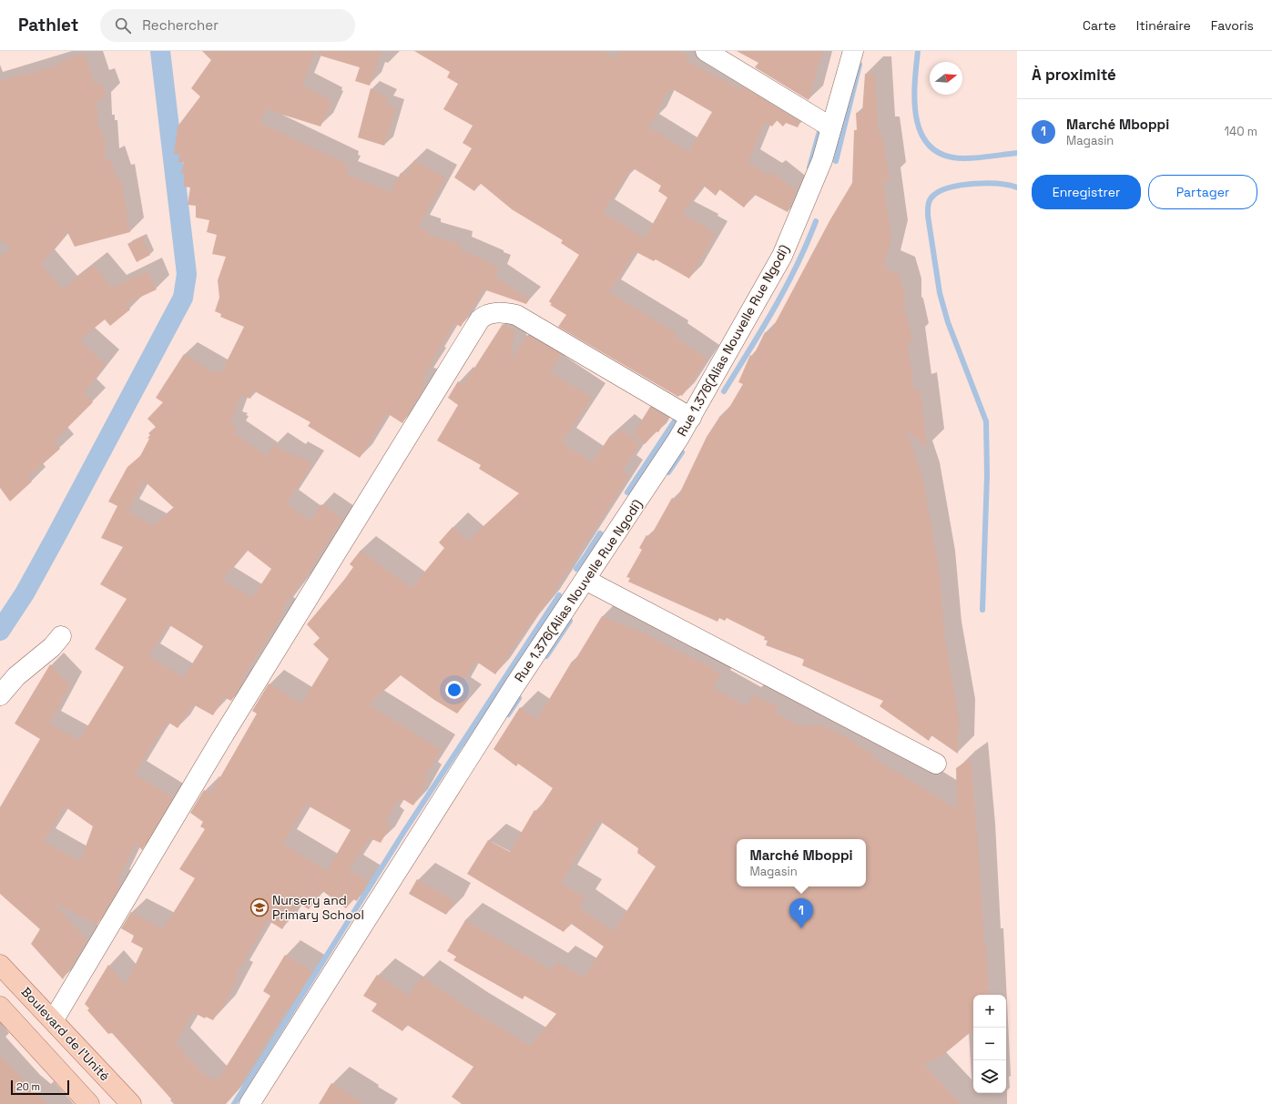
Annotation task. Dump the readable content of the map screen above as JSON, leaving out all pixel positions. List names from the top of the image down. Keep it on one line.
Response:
{"streets":{"main road":["Boulevard de l'Unité"],"street":["Rue 1.376(Alias Nouvelle Rue Ngodi)"]},"places":{"school or university":["Nursery and Primary School"]},"scale_bar":"20 m","north":"right","page":{"header":"Pathlet","search":"Rechercher","nav":["Carte","Itinéraire","Favoris"],"heading":"À proximité","list":[{"mark":"1","name":"Marché Mboppi","note":"Magasin","value":"140 m"}],"buttons":["Enregistrer","Partager"],"popup":["Marché Mboppi","Magasin"],"pins":"1","map_buttons":["+","−"],"scale":"20 m"}}
